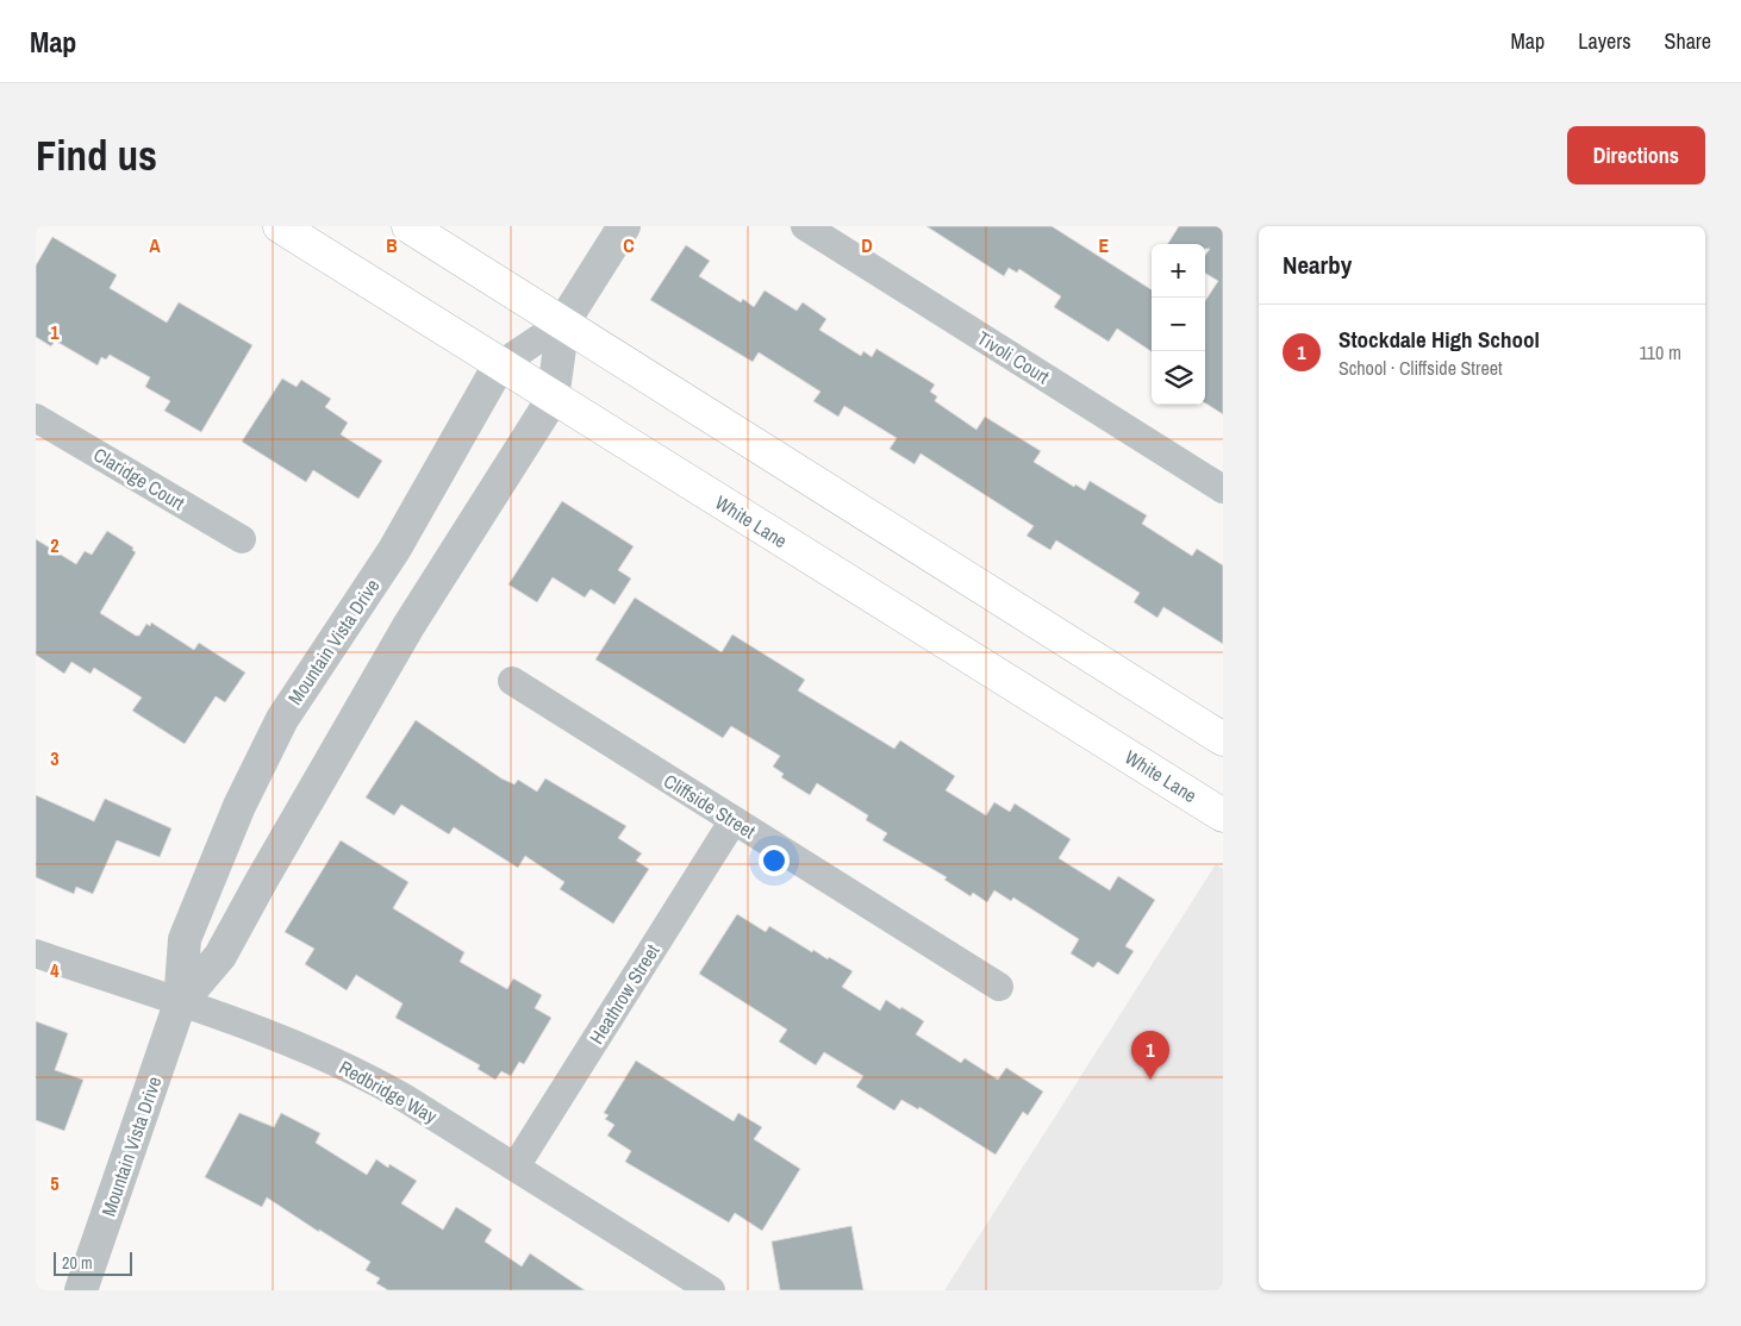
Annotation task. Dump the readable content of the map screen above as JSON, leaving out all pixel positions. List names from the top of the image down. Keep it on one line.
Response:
{"streets":{"main road":["White Lane"],"street":["Tivoli Court","Claridge Court","Mountain Vista Drive","Cliffside Street","Heathrow Street","Redbridge Way"]},"crossings":[["White Lane","Mountain Vista Drive"],["Mountain Vista Drive","Redbridge Way"],["Cliffside Street","Heathrow Street"],["Heathrow Street","Redbridge Way"]],"scale_bar":"20 m","page":{"header":"Map","nav":["Map","Layers","Share"],"buttons":"Directions","title":"Find us","heading":"Nearby","map_buttons":["+","−"],"list":[{"mark":"1","name":"Stockdale High School","note":"School · Cliffside Street","value":"110 m"}],"pins":"1","scale":"20 m"},"grid":{"columns":["A","B","C","D","E"],"rows":["1","2","3","4","5"]}}
